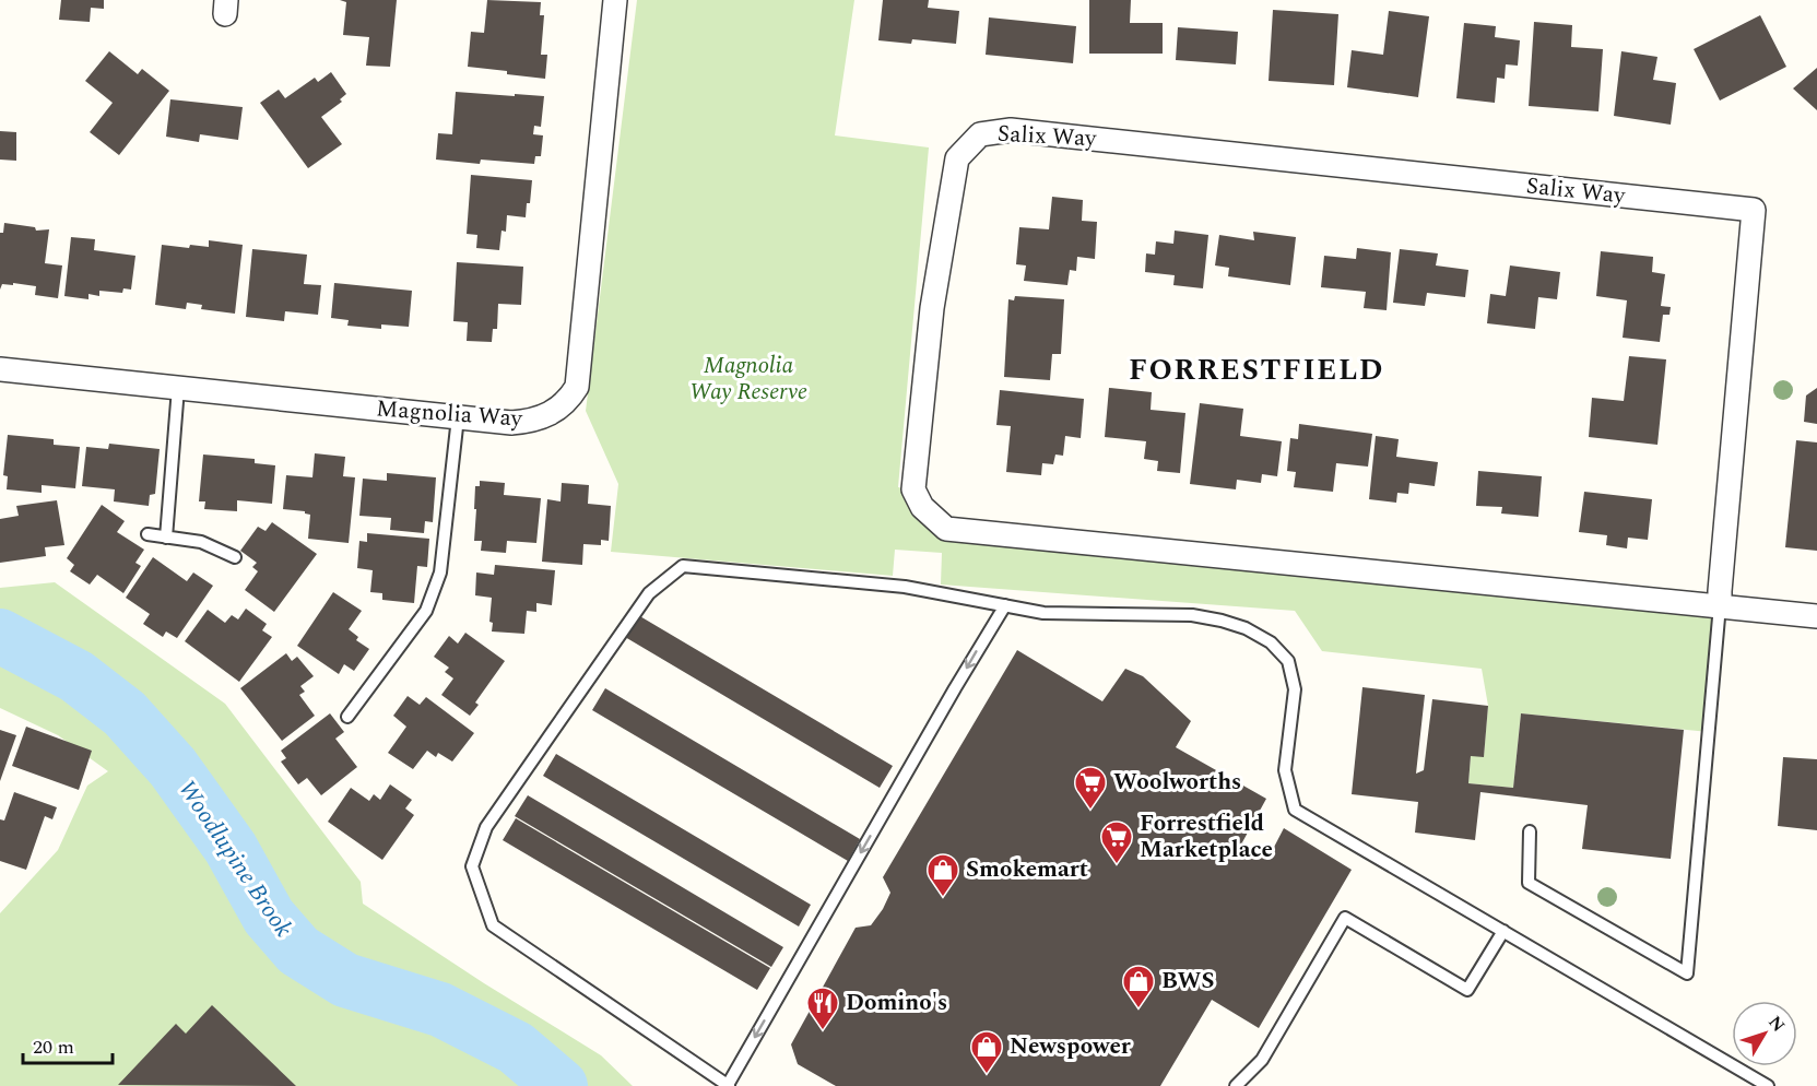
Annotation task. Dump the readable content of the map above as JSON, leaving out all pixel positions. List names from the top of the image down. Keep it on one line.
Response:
{"streets":{"street":["Salix Way","Magnolia Way"]},"districts":["FORRESTFIELD"],"water":["Woodlupine Brook"],"parks":["Magnolia Way Reserve"],"places":{"supermarket":["Woolworths","Forrestfield Marketplace"],"shop":["Smokemart","BWS","Newspower"],"restaurant":["Domino's"]},"scale_bar":"20 m","north":"top right"}
